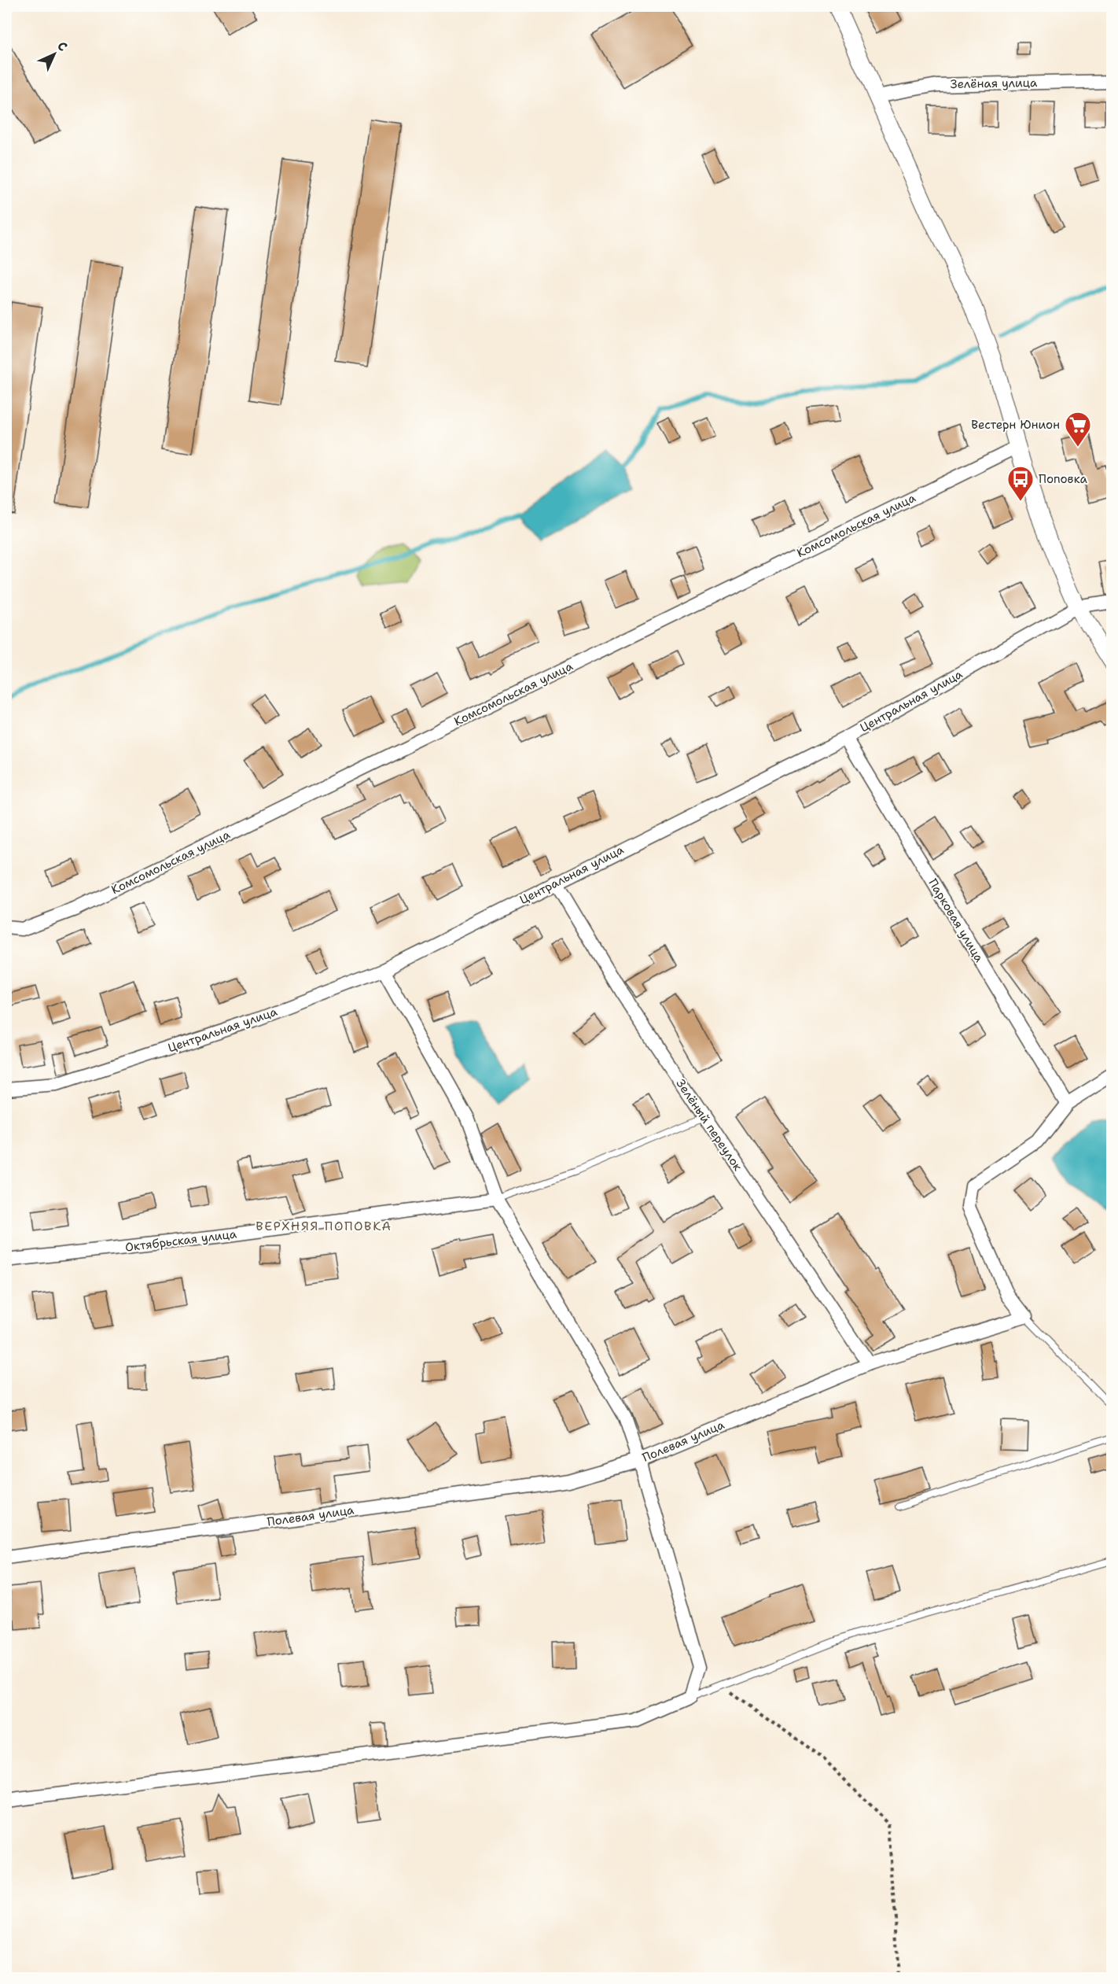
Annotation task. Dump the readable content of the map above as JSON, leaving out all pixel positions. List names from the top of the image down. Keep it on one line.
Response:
{"streets":{"street":["Зелёная улица","Комсомольская улица","Центральная улица","Парковая улица","Зелёный переулок","Октябрьская улица","Полевая улица"]},"crossings":[["Центральная улица","Парковая улица"],["Центральная улица","Зелёный переулок"],["Зелёный переулок","Полевая улица"]],"districts":["ВЕРХНЯЯ ПОПОВКА"],"places":{"supermarket":["Вестерн Юнион"],"bus stop":["Поповка"]},"north":"top right"}
